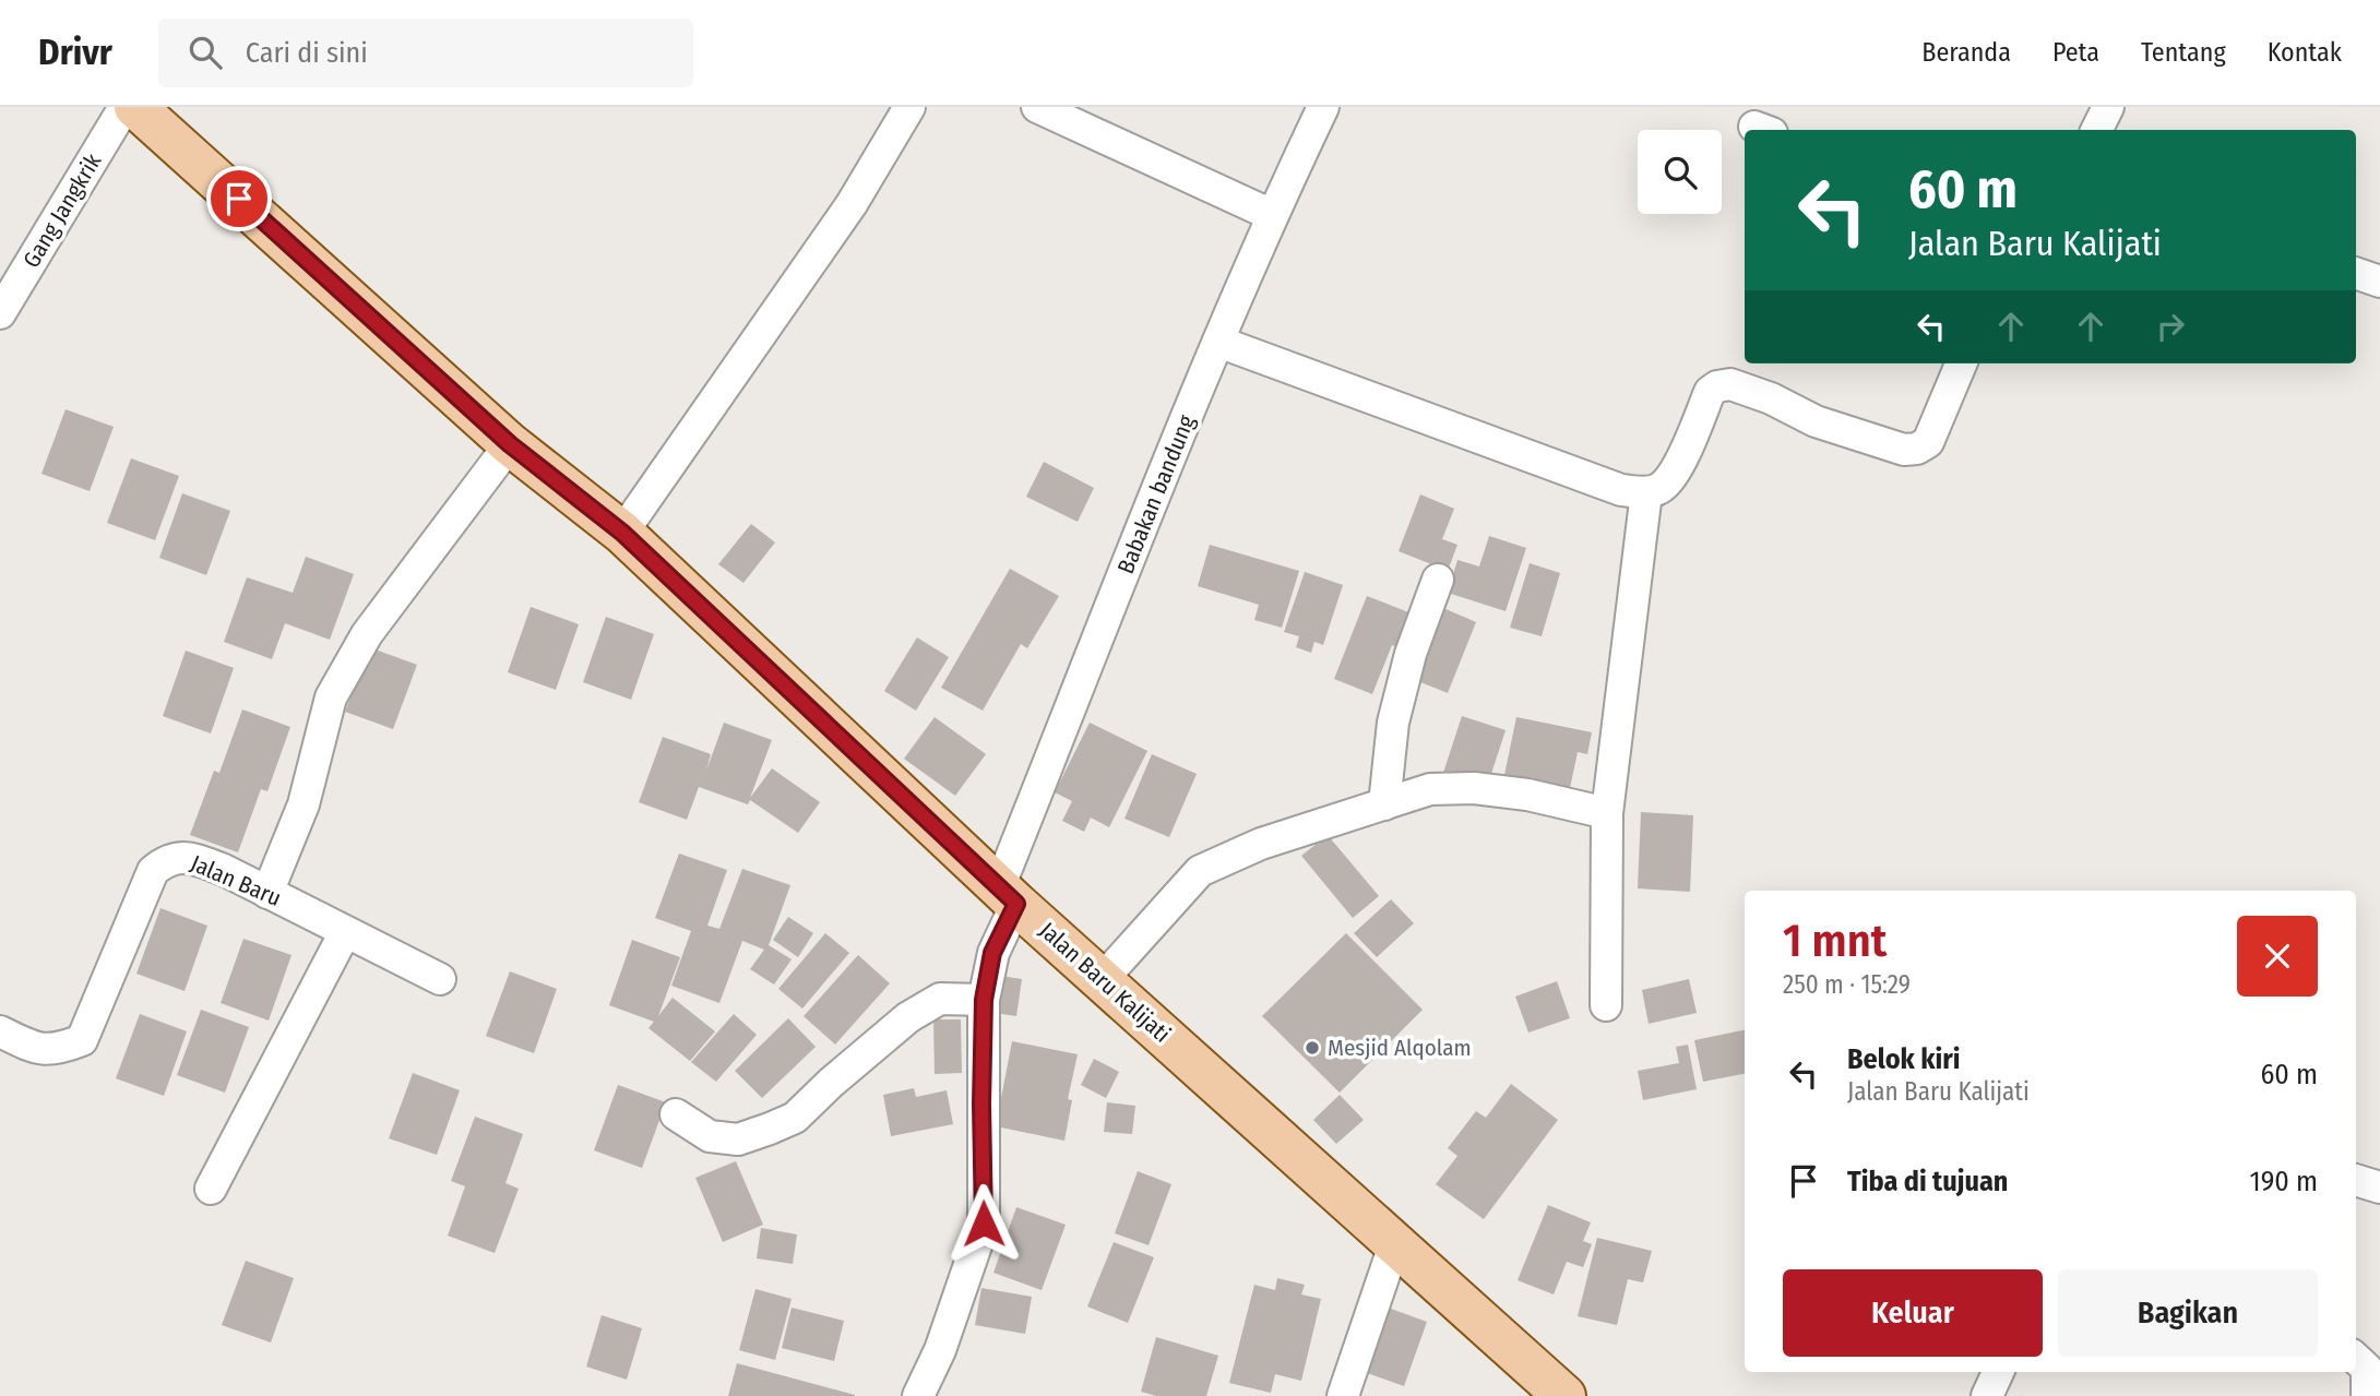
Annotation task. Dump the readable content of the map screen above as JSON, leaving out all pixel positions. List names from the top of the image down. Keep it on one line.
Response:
{"streets":{"main road":["Jalan Baru Kalijati"],"street":["Gang Jangkrik","Babakan bandung","Jalan Baru"]},"crossings":[["Gang Jangkrik","Jalan Baru Kalijati"],["Babakan bandung","Jalan Baru Kalijati"]],"places":["Mesjid Alqolam"],"page":{"header":"Drivr","search":"Cari di sini","nav":["Beranda","Peta","Tentang","Kontak"],"turn":["60 m","Jalan Baru Kalijati"],"heading":["1 mnt","250 m · 15:29"],"list":[{"name":"Belok kiri","note":"Jalan Baru Kalijati","value":"60 m"},{"name":"Tiba di tujuan","value":"190 m"}],"buttons":["Keluar","Bagikan"]}}
